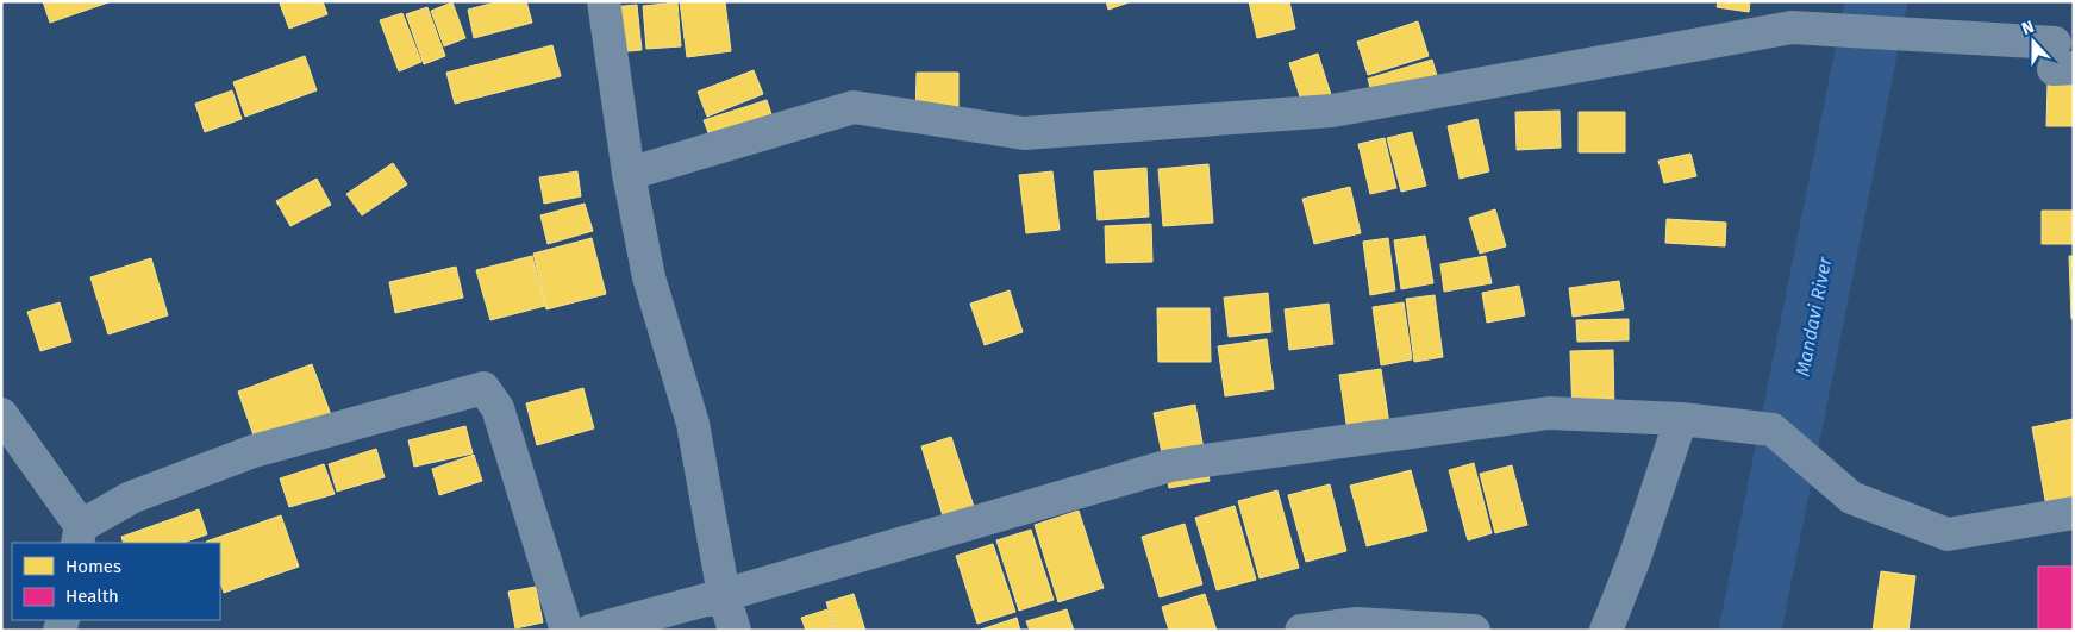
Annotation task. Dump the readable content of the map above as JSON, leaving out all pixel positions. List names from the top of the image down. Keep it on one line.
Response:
{"water":["Mandavi River"],"legend":["Homes","Health"],"north":"top"}
